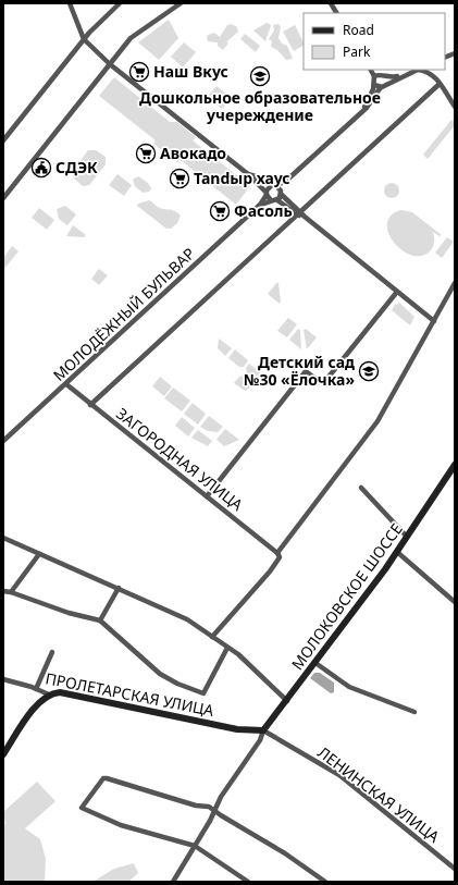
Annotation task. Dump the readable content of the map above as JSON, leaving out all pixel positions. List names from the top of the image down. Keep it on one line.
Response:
{"streets":{"main road":["МОЛОКОВСКОЕ ШОССЕ","ПРОЛЕТАРСКАЯ УЛИЦА"],"street":["МОЛОДЁЖНЫЙ БУЛЬВАР","ЗАГОРОДНАЯ УЛИЦА","ЛЕНИНСКАЯ УЛИЦА"]},"crossings":[["МОЛОДЁЖНЫЙ БУЛЬВАР","ЗАГОРОДНАЯ УЛИЦА"],["МОЛОКОВСКОЕ ШОССЕ","ПРОЛЕТАРСКАЯ УЛИЦА"],["МОЛОКОВСКОЕ ШОССЕ","ЛЕНИНСКАЯ УЛИЦА"],["ПРОЛЕТАРСКАЯ УЛИЦА","ЛЕНИНСКАЯ УЛИЦА"]],"places":{"supermarket":["Наш Вкус","Авокадо","Tandыр хаус","Фасоль"],"school or university":["Дошкольное образовательное учереждение","Детский сад №30 «Ёлочка»"],"public building":["СДЭК"]},"legend":["Road","Park"]}
